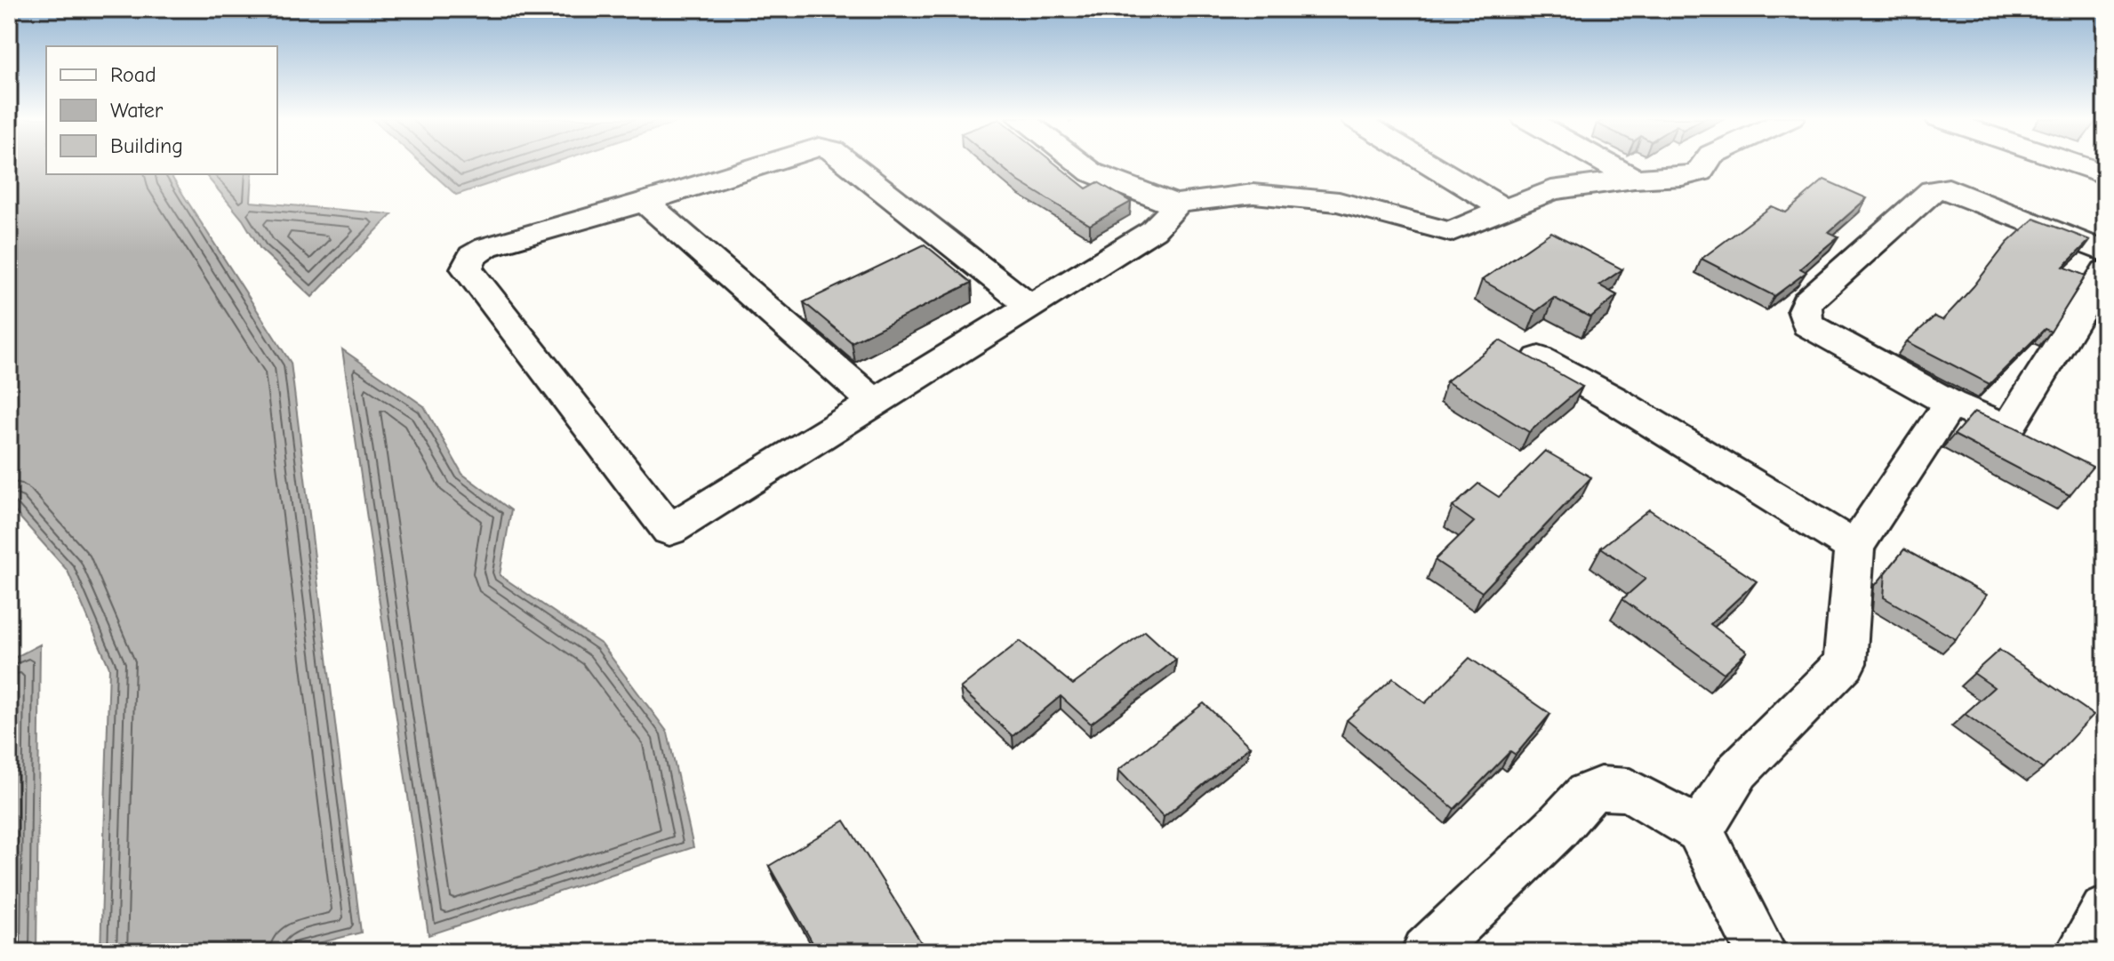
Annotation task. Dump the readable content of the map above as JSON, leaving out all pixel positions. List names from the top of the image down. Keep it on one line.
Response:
{"legend":["Road","Water","Building"]}
